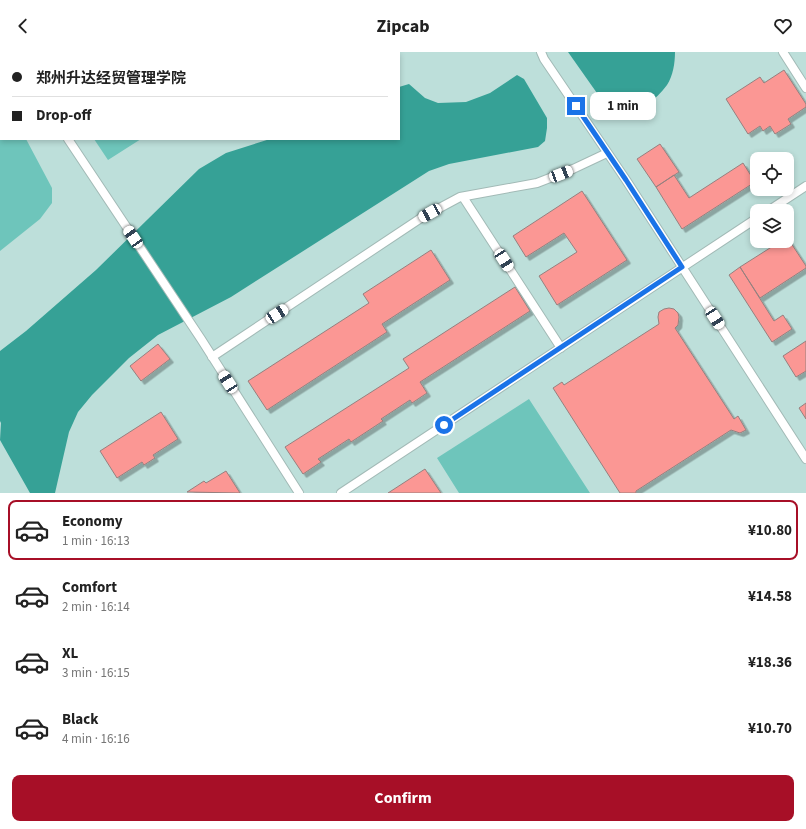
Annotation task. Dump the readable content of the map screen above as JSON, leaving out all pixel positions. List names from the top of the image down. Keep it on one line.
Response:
{"page":{"header":"Zipcab","banner":["郑州升达经贸管理学院","Drop-off"],"bubble":"1 min","list":[{"name":"Economy","note":"1 min · 16:13","value":"¥10.80"},{"name":"Comfort","note":"2 min · 16:14","value":"¥14.58"},{"name":"XL","note":"3 min · 16:15","value":"¥18.36"},{"name":"Black","note":"4 min · 16:16","value":"¥10.70"}],"buttons":"Confirm"}}
